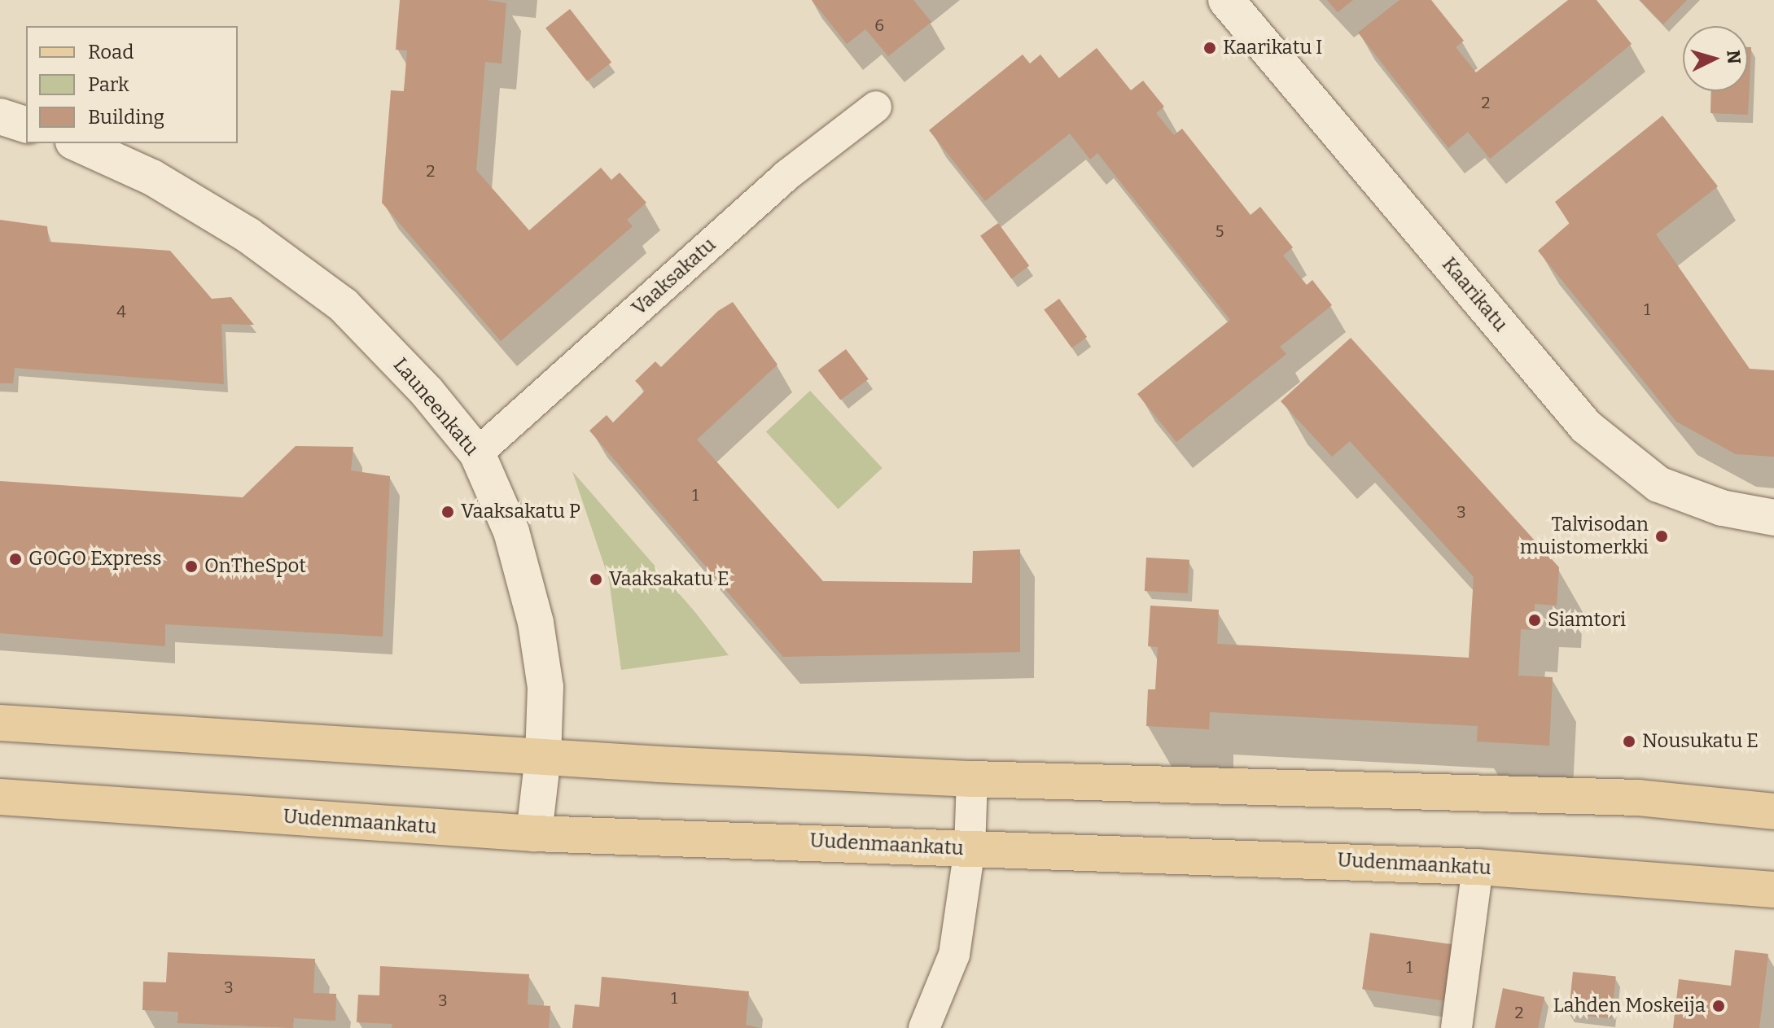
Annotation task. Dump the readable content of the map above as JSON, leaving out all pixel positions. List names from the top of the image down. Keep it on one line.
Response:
{"streets":{"main road":["Uudenmaankatu"],"street":["Vaaksakatu","Kaarikatu","Launeenkatu"]},"crossings":[["Vaaksakatu","Launeenkatu"],["Launeenkatu","Uudenmaankatu"]],"places":["Kaarikatu I","Vaaksakatu P","Talvisodan muistomerkki","GOGO Express","OnTheSpot","Vaaksakatu E","Siamtori","Nousukatu E","Lahden Moskeija"],"house_numbers":["6","2","2","5","1","4","1","3","1","3","1","3","2"],"legend":["Road","Park","Building"],"north":"right"}
